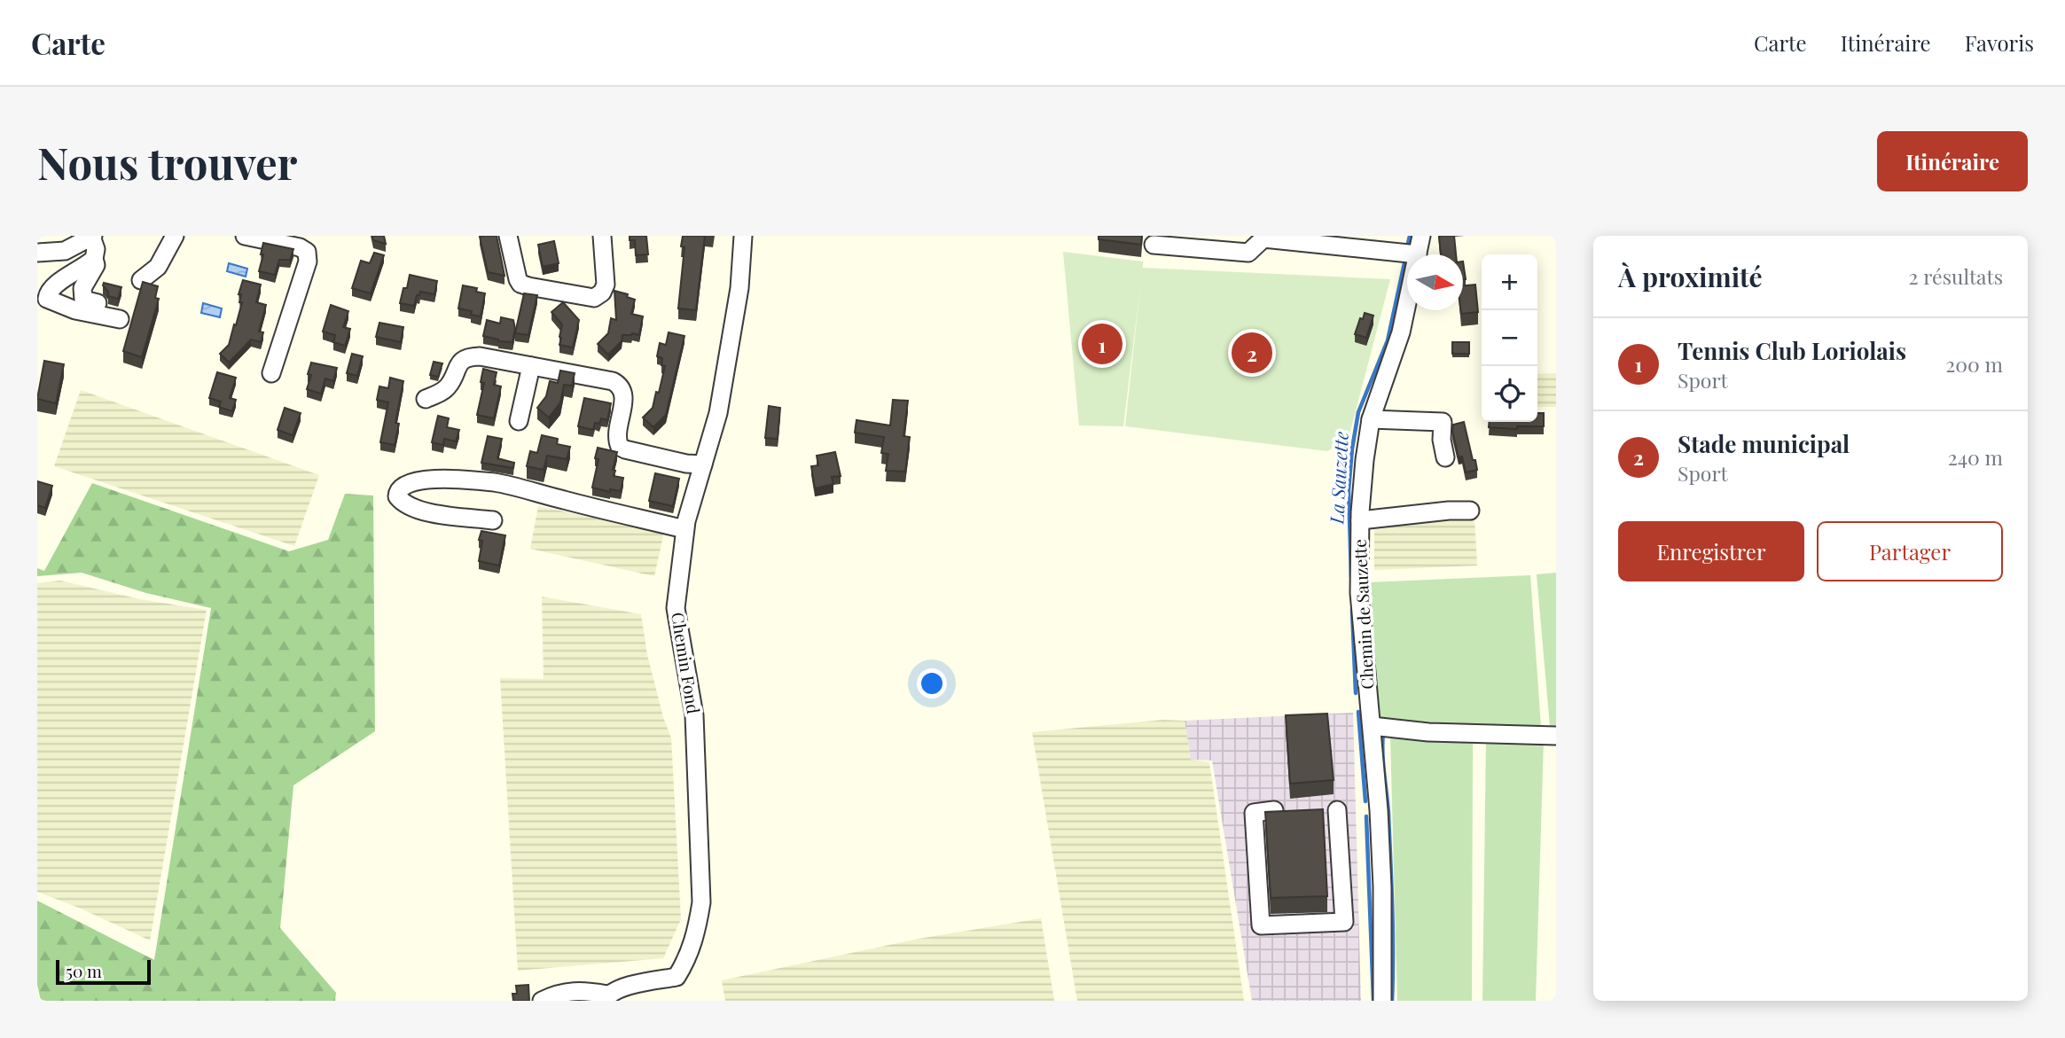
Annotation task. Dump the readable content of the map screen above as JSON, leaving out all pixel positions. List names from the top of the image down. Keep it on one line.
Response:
{"streets":{"street":["Chemin de Sauzette","Chemin Fond"]},"water":["La Sauzette"],"scale_bar":"50 m","north":"right","page":{"header":"Carte","nav":["Carte","Itinéraire","Favoris"],"buttons":["Itinéraire",["Enregistrer","Partager"]],"title":"Nous trouver","heading":["À proximité","2 résultats"],"map_buttons":["+","−"],"list":[{"mark":"1","name":"Tennis Club Loriolais","note":"Sport","value":"200 m"},{"mark":"2","name":"Stade municipal","note":"Sport","value":"240 m"}],"pins":["1","2"],"scale":"50 m"}}
